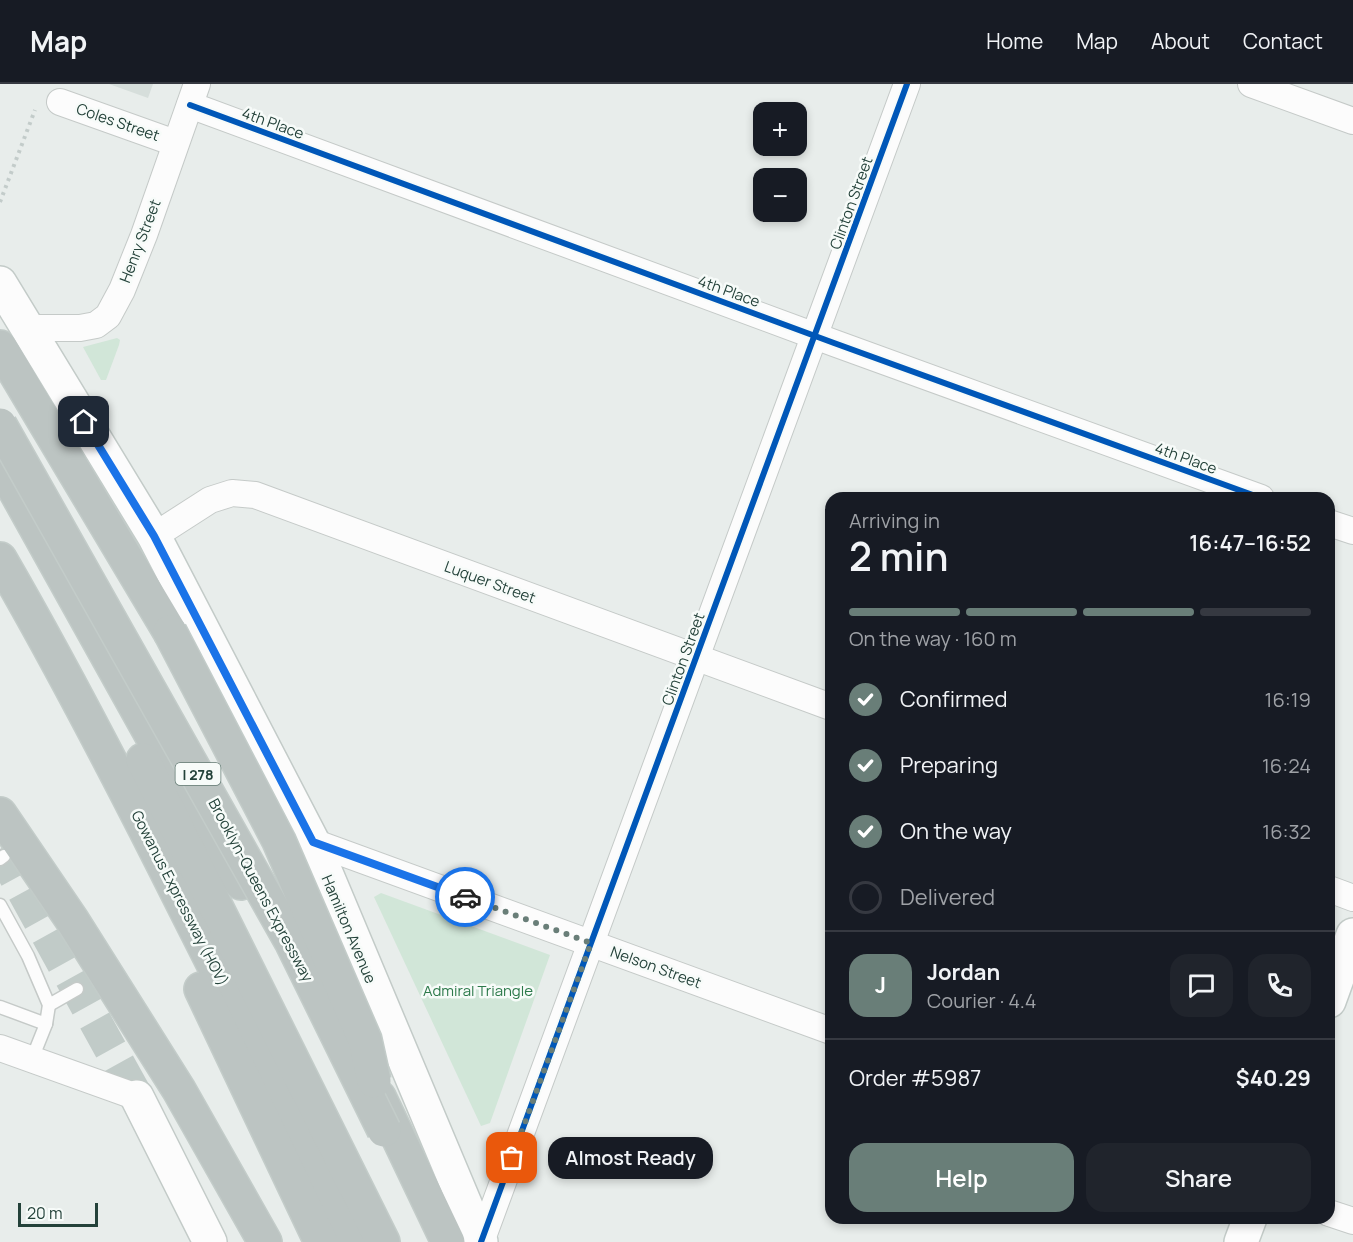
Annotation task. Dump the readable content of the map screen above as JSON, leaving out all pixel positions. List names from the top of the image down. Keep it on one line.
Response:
{"streets":{"highway":["I 278","Brooklyn-Queens Expressway","Gowanus Expressway (HOV)"],"main road":["Hamilton Avenue"],"street":["Coles Street","4th Place","Clinton Street","Henry Street","Luquer Street","Nelson Street"]},"crossings":[["Coles Street","Henry Street"],["4th Place","Clinton Street"],["4th Place","Henry Street"],["Clinton Street","Luquer Street"],["Clinton Street","Hamilton Avenue"],["Clinton Street","Nelson Street"],["Henry Street","Hamilton Avenue"],["Luquer Street","Hamilton Avenue"],["Hamilton Avenue","Nelson Street"]],"parks":["Admiral Triangle"],"places":["Almost Ready"],"scale_bar":"20 m","page":{"header":"Map","nav":["Home","Map","About","Contact"],"map_buttons":["+","−"],"heading":["2 min","Arriving in","16:47–16:52"],"panel":["Jordan","Courier · 4.4","Order #5987","$40.29"],"bar":"On the way · 160 m","list":[["Confirmed","16:19"],["Preparing","16:24"],["On the way","16:32"],"Delivered"],"round":"J","buttons":["Help","Share"],"bubble":"Almost Ready","scale":"20 m"}}
